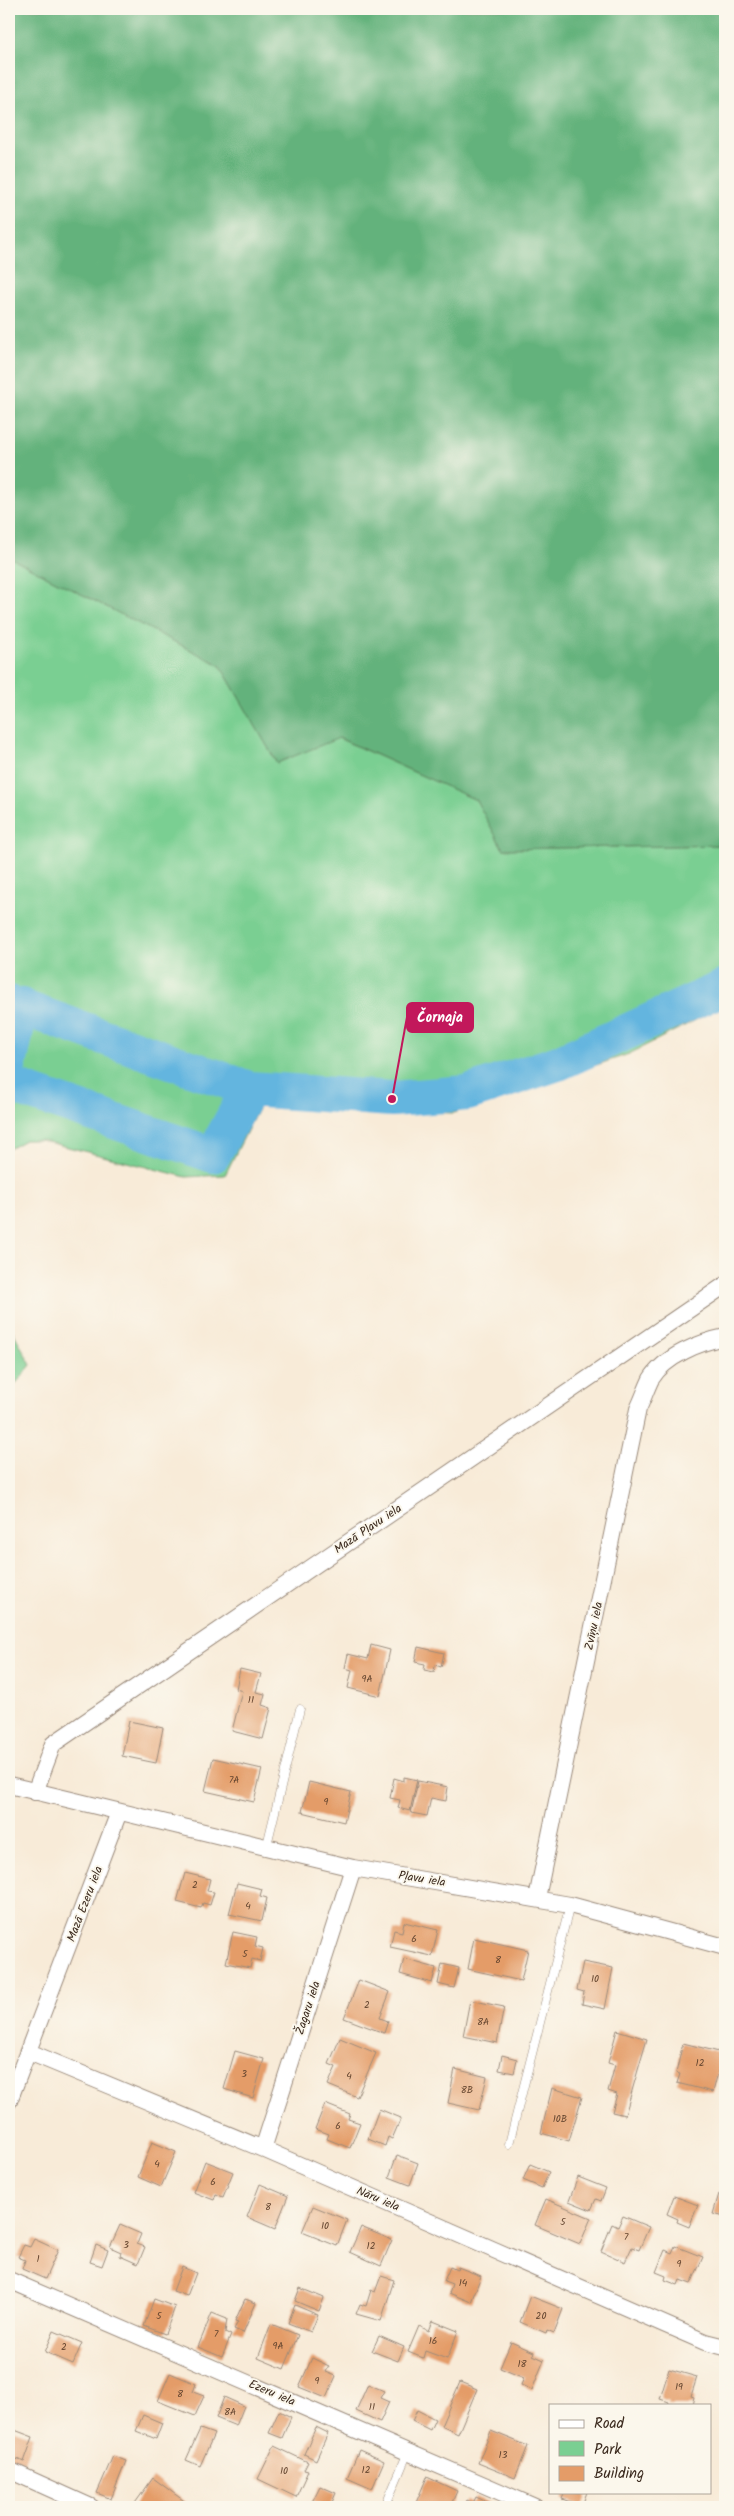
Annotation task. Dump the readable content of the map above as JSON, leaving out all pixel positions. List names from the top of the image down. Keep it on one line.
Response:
{"streets":{"street":["Mazā Pļavu iela","Zvīņu iela","Pļavu iela","Mazā Ezeru iela","Žagaru iela","Nāru iela","Ezeru iela"]},"crossings":[["Zvīņu iela","Pļavu iela"],["Pļavu iela","Mazā Ezeru iela"],["Pļavu iela","Žagaru iela"],["Mazā Ezeru iela","Nāru iela"],["Žagaru iela","Nāru iela"]],"places":["Čornaja"],"house_numbers":["9A","11","7A","9","2","4","6","5","8","10","2","8A","12","3","4","8B","10B","6","4","6","8","5","10","7","3","12","1","9","14","5","20","7","16","9A","2","18","9","19","8","11","8A","13","12","10"],"legend":["Road","Park","Building"]}
